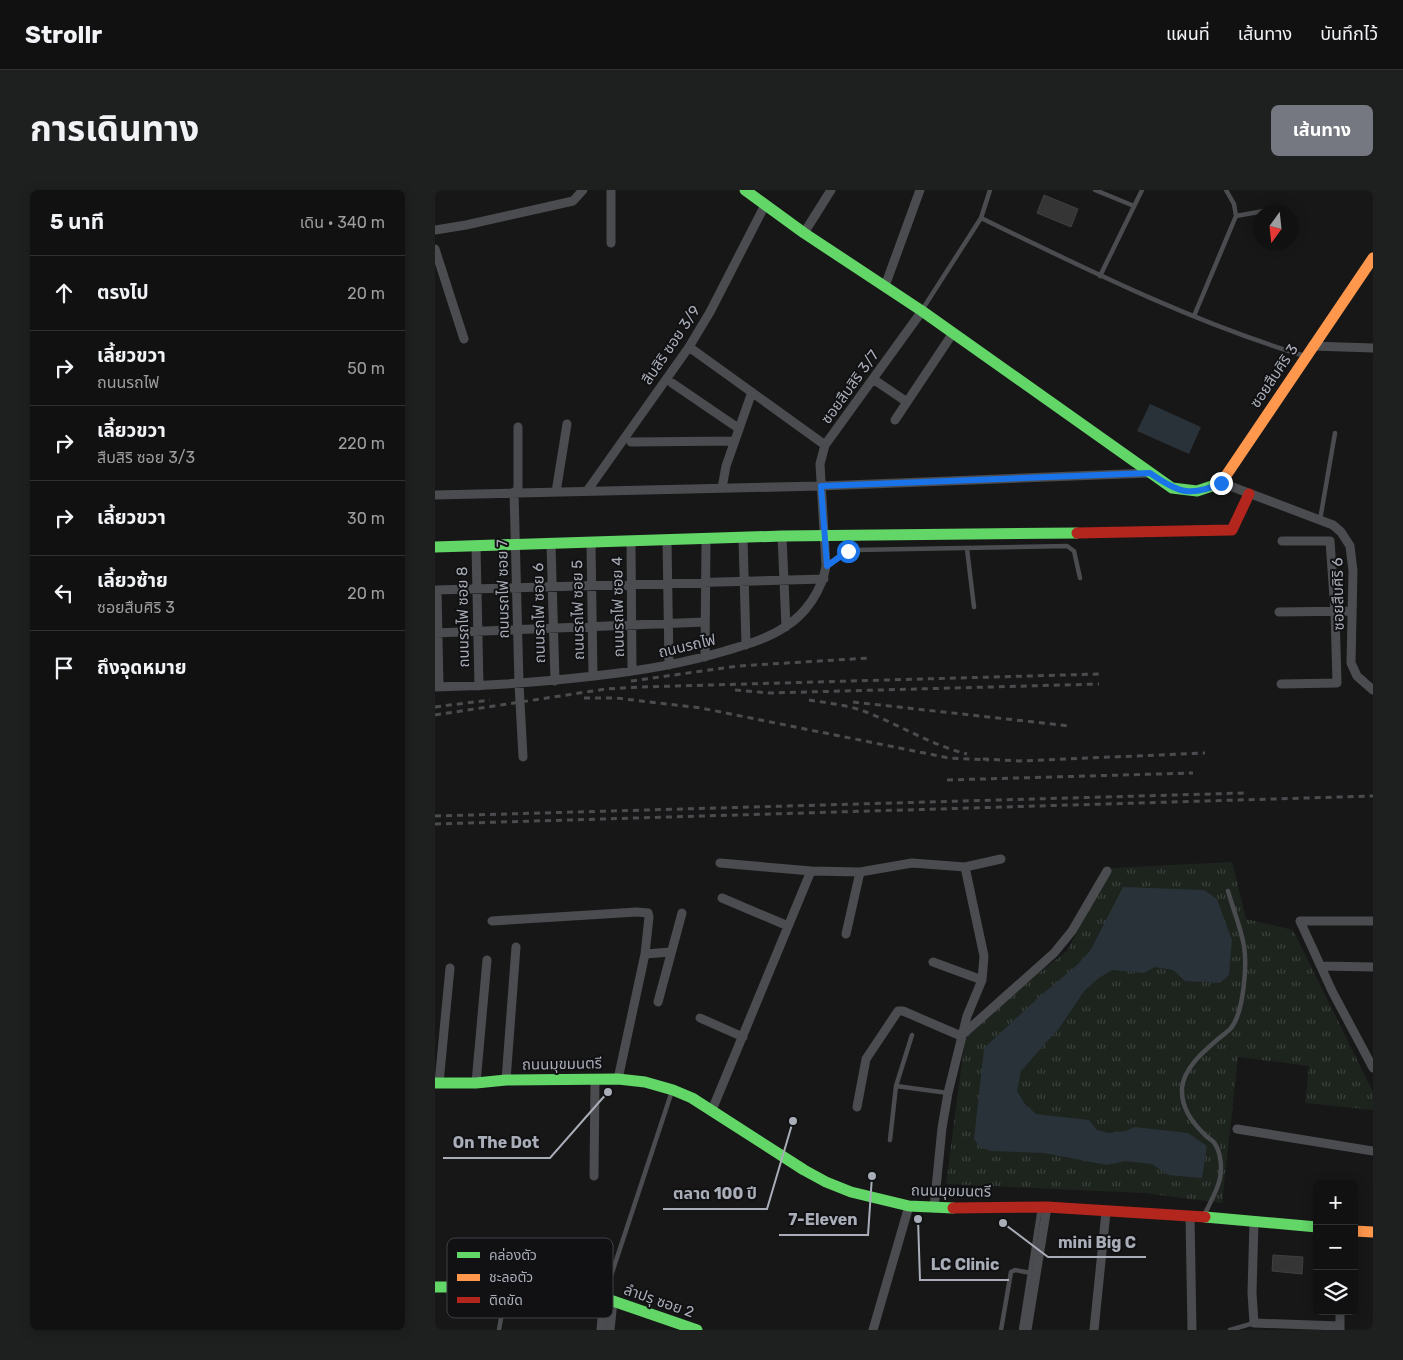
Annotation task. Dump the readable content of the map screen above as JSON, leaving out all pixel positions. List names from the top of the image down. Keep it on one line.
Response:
{"streets":{"street":["สืบสิริ ซอย 3/9","ซอยสืบศิริ 3","ซอยสืบสิริ 3/7","ถนนรถไฟ ซอย 7","ซอยสืบศิริ 6","ถนนรถไฟ ซอย 4","ถนนรถไฟ ซอย 5","ถนนรถไฟ ซอย 6","ถนนรถไฟ ซอย 8","ถนนรถไฟ","ถนนมุขมนตรี","ลำปรุ ซอย 2"]},"crossings":[["ซอยสืบศิริ 3","ซอยสืบศิริ 6"],["ซอยสืบสิริ 3/7","ถนนรถไฟ"],["ถนนรถไฟ ซอย 7","ถนนรถไฟ"],["ถนนรถไฟ ซอย 4","ถนนรถไฟ"],["ถนนรถไฟ ซอย 5","ถนนรถไฟ"],["ถนนรถไฟ ซอย 6","ถนนรถไฟ"],["ถนนรถไฟ ซอย 8","ถนนรถไฟ"]],"places":["On The Dot","ตลาด 100 ปี","7-Eleven","LC Clinic","mini Big C"],"legend":["คล่องตัว","ชะลอตัว","ติดขัด"],"north":"bottom","page":{"header":"Strollr","nav":["แผนที่","เส้นทาง","บันทึกไว้"],"title":"การเดินทาง","buttons":"เส้นทาง","heading":["5 นาที","เดิน · 340 m"],"list":[["ตรงไป","20 m"],["เลี้ยวขวา","ถนนรถไฟ","50 m"],["เลี้ยวขวา","สืบสิริ ซอย 3/3","220 m"],["เลี้ยวขวา","30 m"],["เลี้ยวซ้าย","ซอยสืบศิริ 3","20 m"],"ถึงจุดหมาย"],"map_buttons":["+","−"]}}
